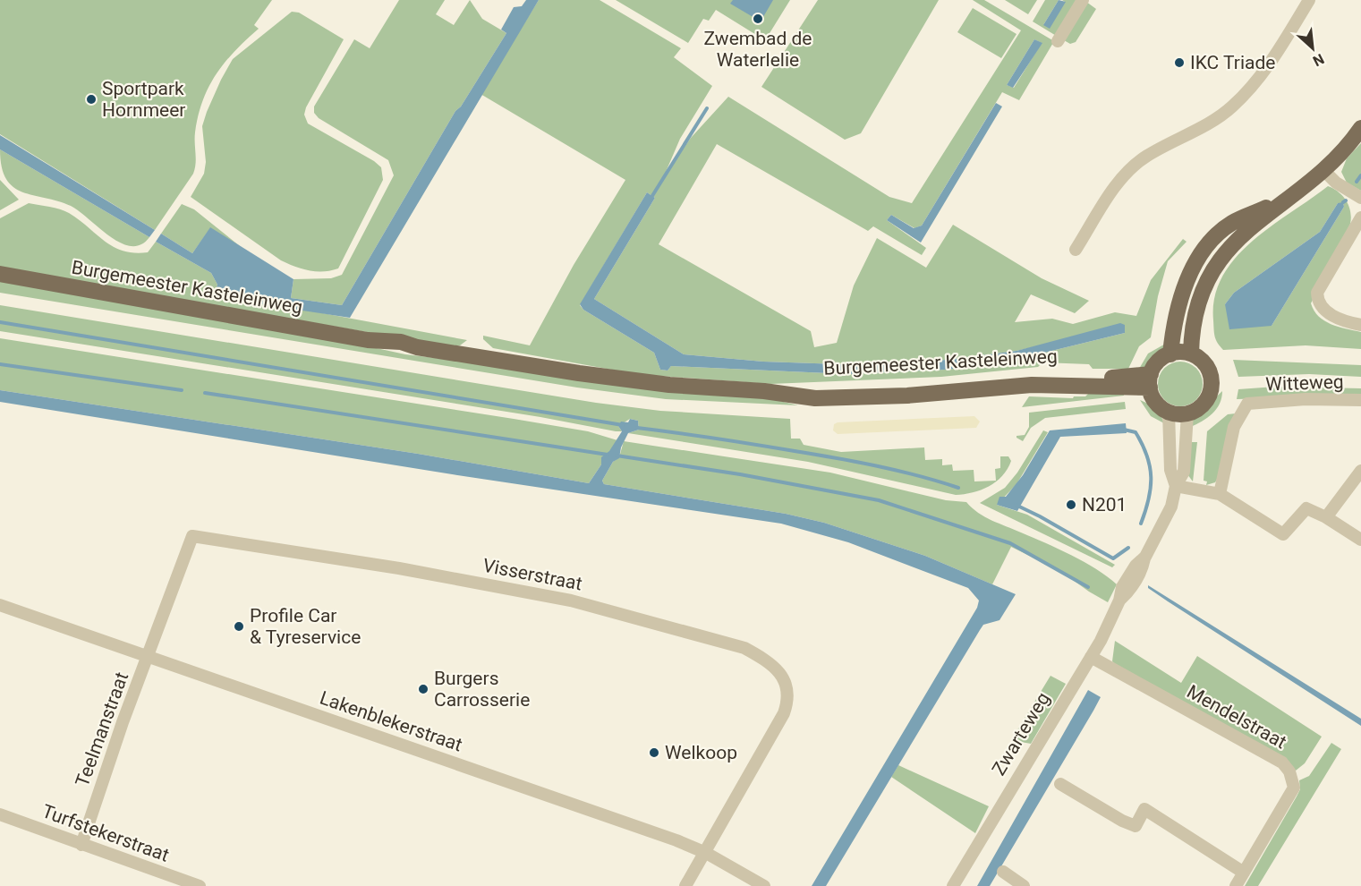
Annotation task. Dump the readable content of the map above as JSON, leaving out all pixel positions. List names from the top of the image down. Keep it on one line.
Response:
{"streets":{"main road":["Burgemeester Kasteleinweg"],"street":["Witteweg","Visserstraat","Mendelstraat","Lakenblekerstraat","Teelmanstraat","Zwarteweg","Turfstekerstraat"]},"crossings":[["Burgemeester Kasteleinweg","Zwarteweg"],["Visserstraat","Lakenblekerstraat"],["Visserstraat","Teelmanstraat"],["Mendelstraat","Zwarteweg"],["Lakenblekerstraat","Teelmanstraat"],["Teelmanstraat","Turfstekerstraat"]],"places":["Zwembad de Waterlelie","IKC Triade","Sportpark Hornmeer","N201","Profile Car & Tyreservice","Burgers Carrosserie","Welkoop"],"north":"bottom right"}
